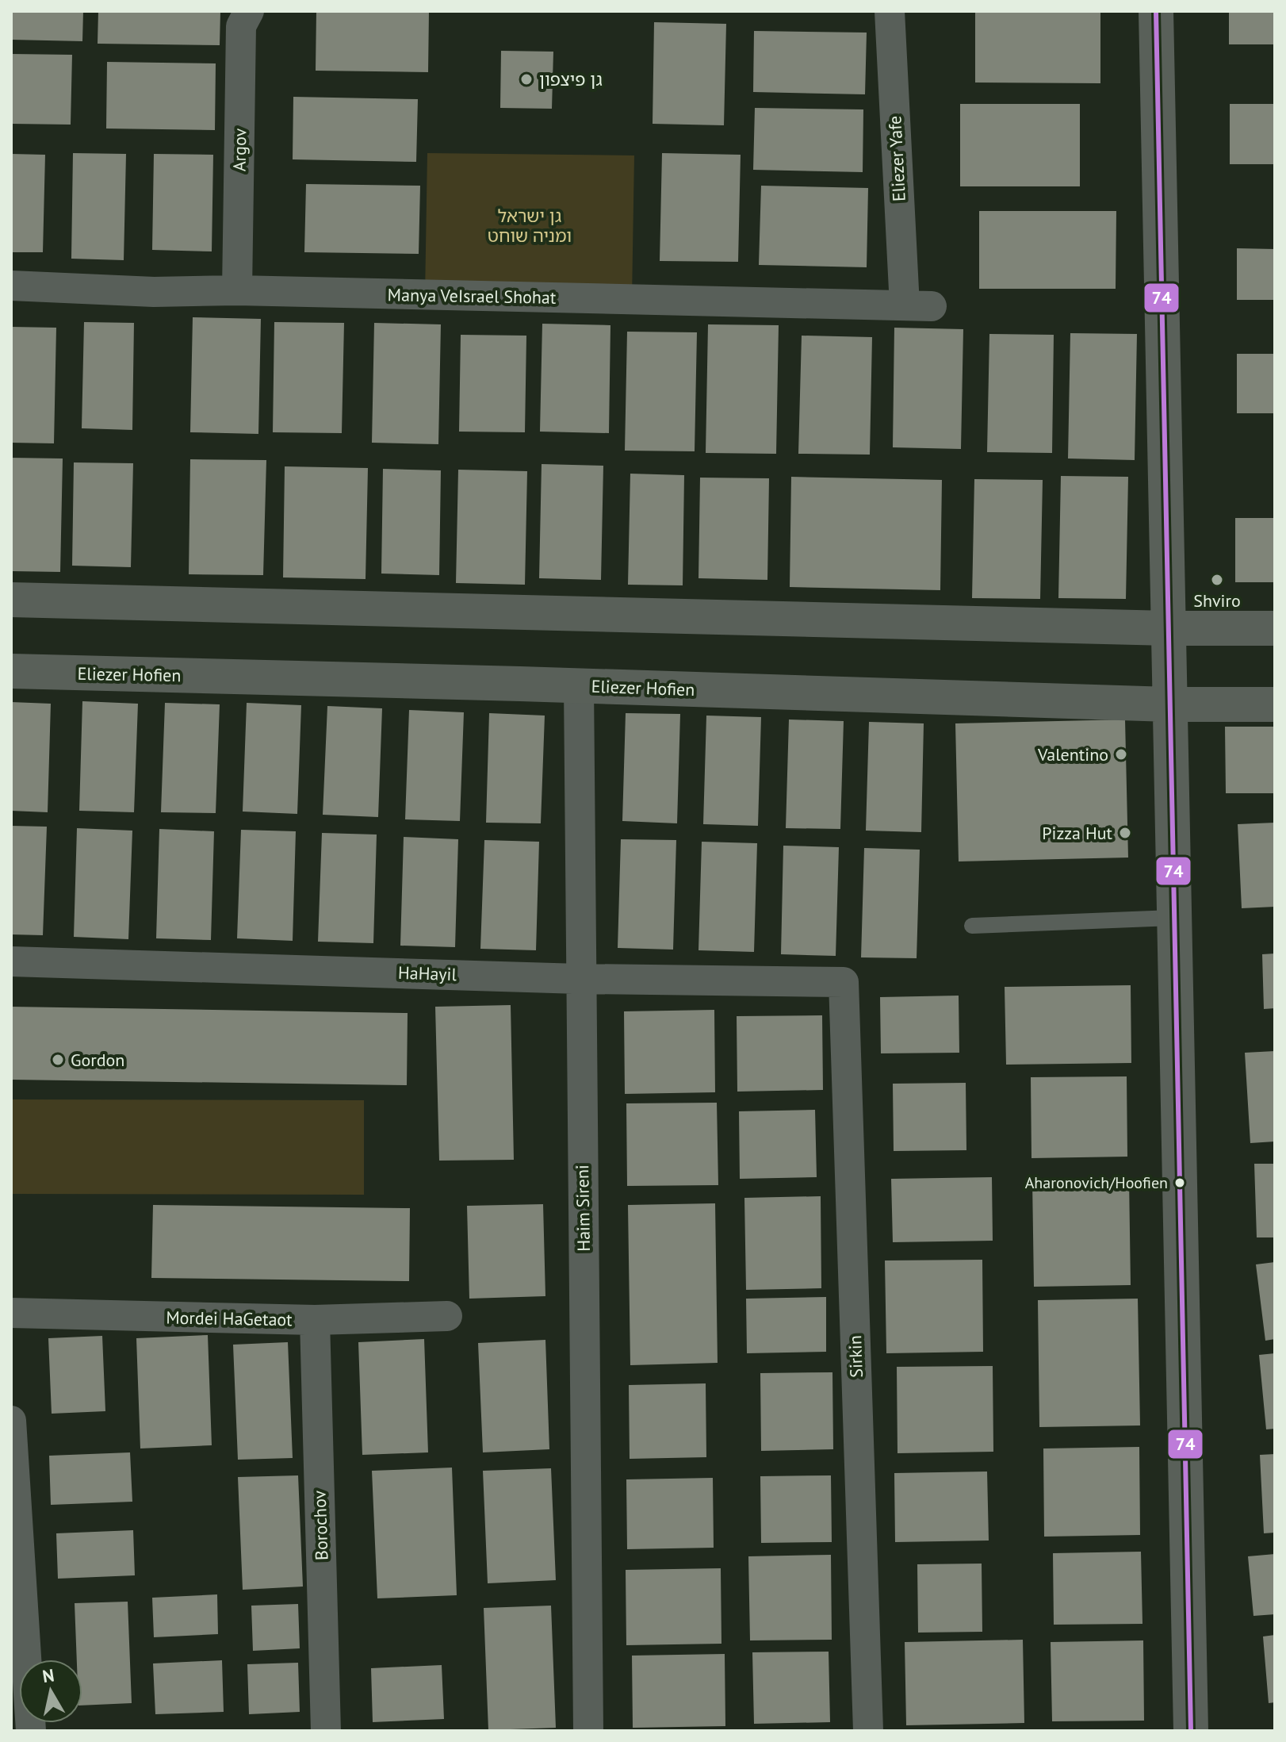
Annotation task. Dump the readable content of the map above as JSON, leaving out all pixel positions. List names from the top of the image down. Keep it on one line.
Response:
{"streets":{"main road":["Eliezer Hofien"],"street":["Argov","Eliezer Yafe","Manya VeIsrael Shohat","HaHayil","Haim Sireni","Mordei HaGetaot","Sirkin","Borochov"]},"crossings":[["Argov","Manya VeIsrael Shohat"],["Eliezer Yafe","Manya VeIsrael Shohat"],["Eliezer Hofien","Haim Sireni"],["HaHayil","Haim Sireni"],["HaHayil","Sirkin"],["Mordei HaGetaot","Borochov"]],"parks":["גן ישראל ומניה שוחט"],"places":["גן פיצפון","Shviro","Valentino","Pizza Hut","Gordon","Aharonovich/Hoofien"],"lines":["transit line 74"],"north":"top"}
